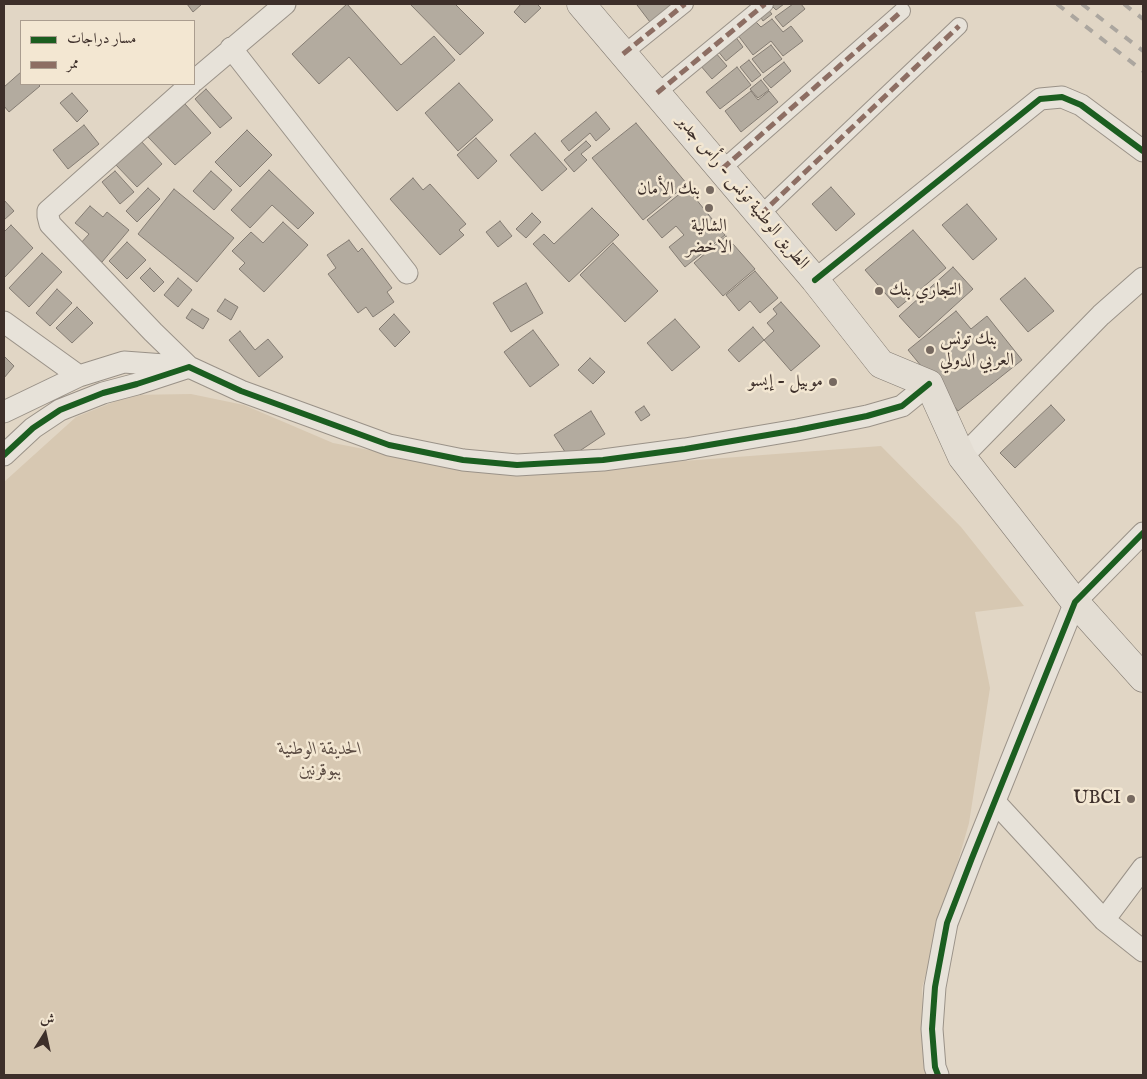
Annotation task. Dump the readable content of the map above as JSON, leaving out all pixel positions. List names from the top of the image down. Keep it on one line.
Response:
{"streets":{"main road":["الطريق الوطنية تونس - رأس جدير"]},"parks":["الحديقة الوطنية ببوقرنين"],"places":["بنك الأمان","الشالية الاخضر","التجاري بنك","بنك تونس العربي الدولي","موبيل - إيسو","UBCI"],"legend":["مسار دراجات","ممر"],"north":"top"}
